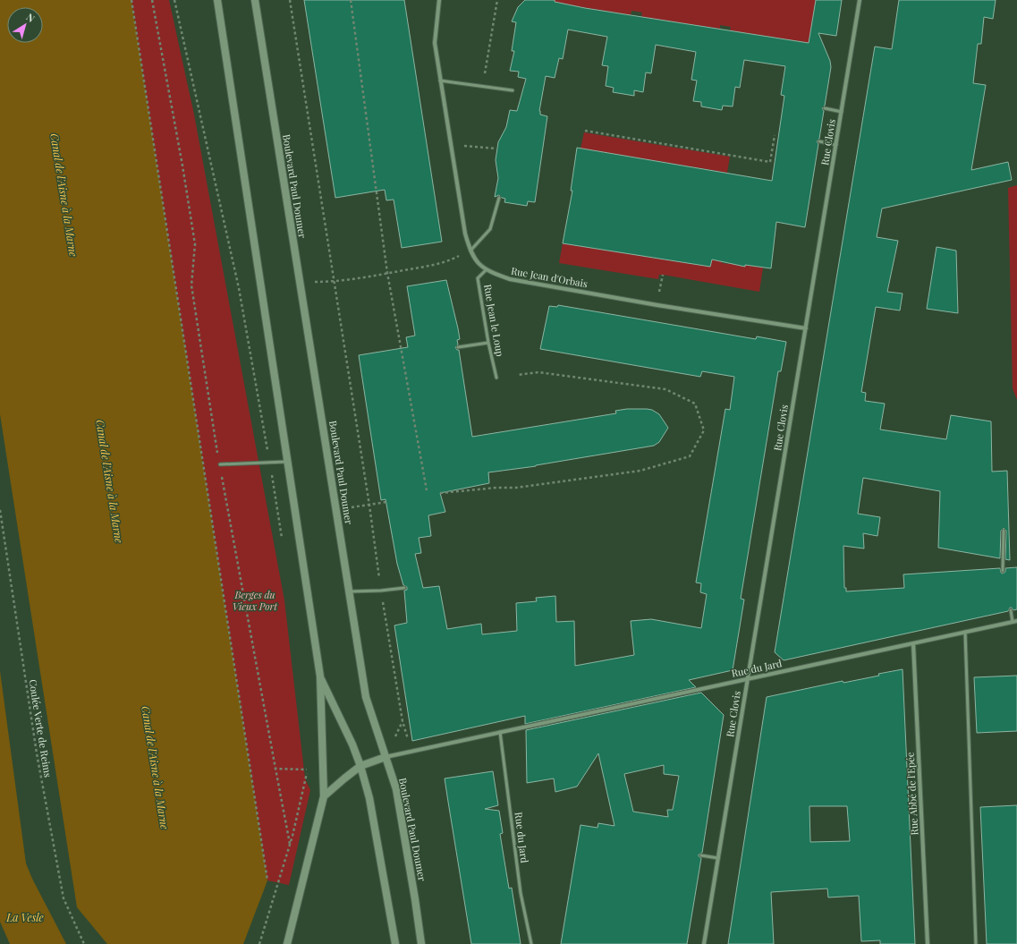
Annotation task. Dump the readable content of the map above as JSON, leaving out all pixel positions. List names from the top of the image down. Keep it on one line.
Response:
{"streets":{"main road":["Boulevard Paul Doumer"],"street":["Rue Clovis","Rue Jean d'Orbais","Rue du Jard","Rue Abbé de l'Epée"],"lane":["Rue Jean le Loup"],"path":["Coulée Verte de Reims"]},"crossings":[["Rue Clovis","Rue Jean d'Orbais"],["Rue Clovis","Rue du Jard"],["Boulevard Paul Doumer","Rue du Jard"],["Rue Jean d'Orbais","Rue Jean le Loup"],["Rue du Jard","Rue Abbé de l'Epée"]],"water":["Canal de l'Aisne à la Marne","La Vesle"],"parks":["Berges du Vieux Port"],"north":"top right"}
